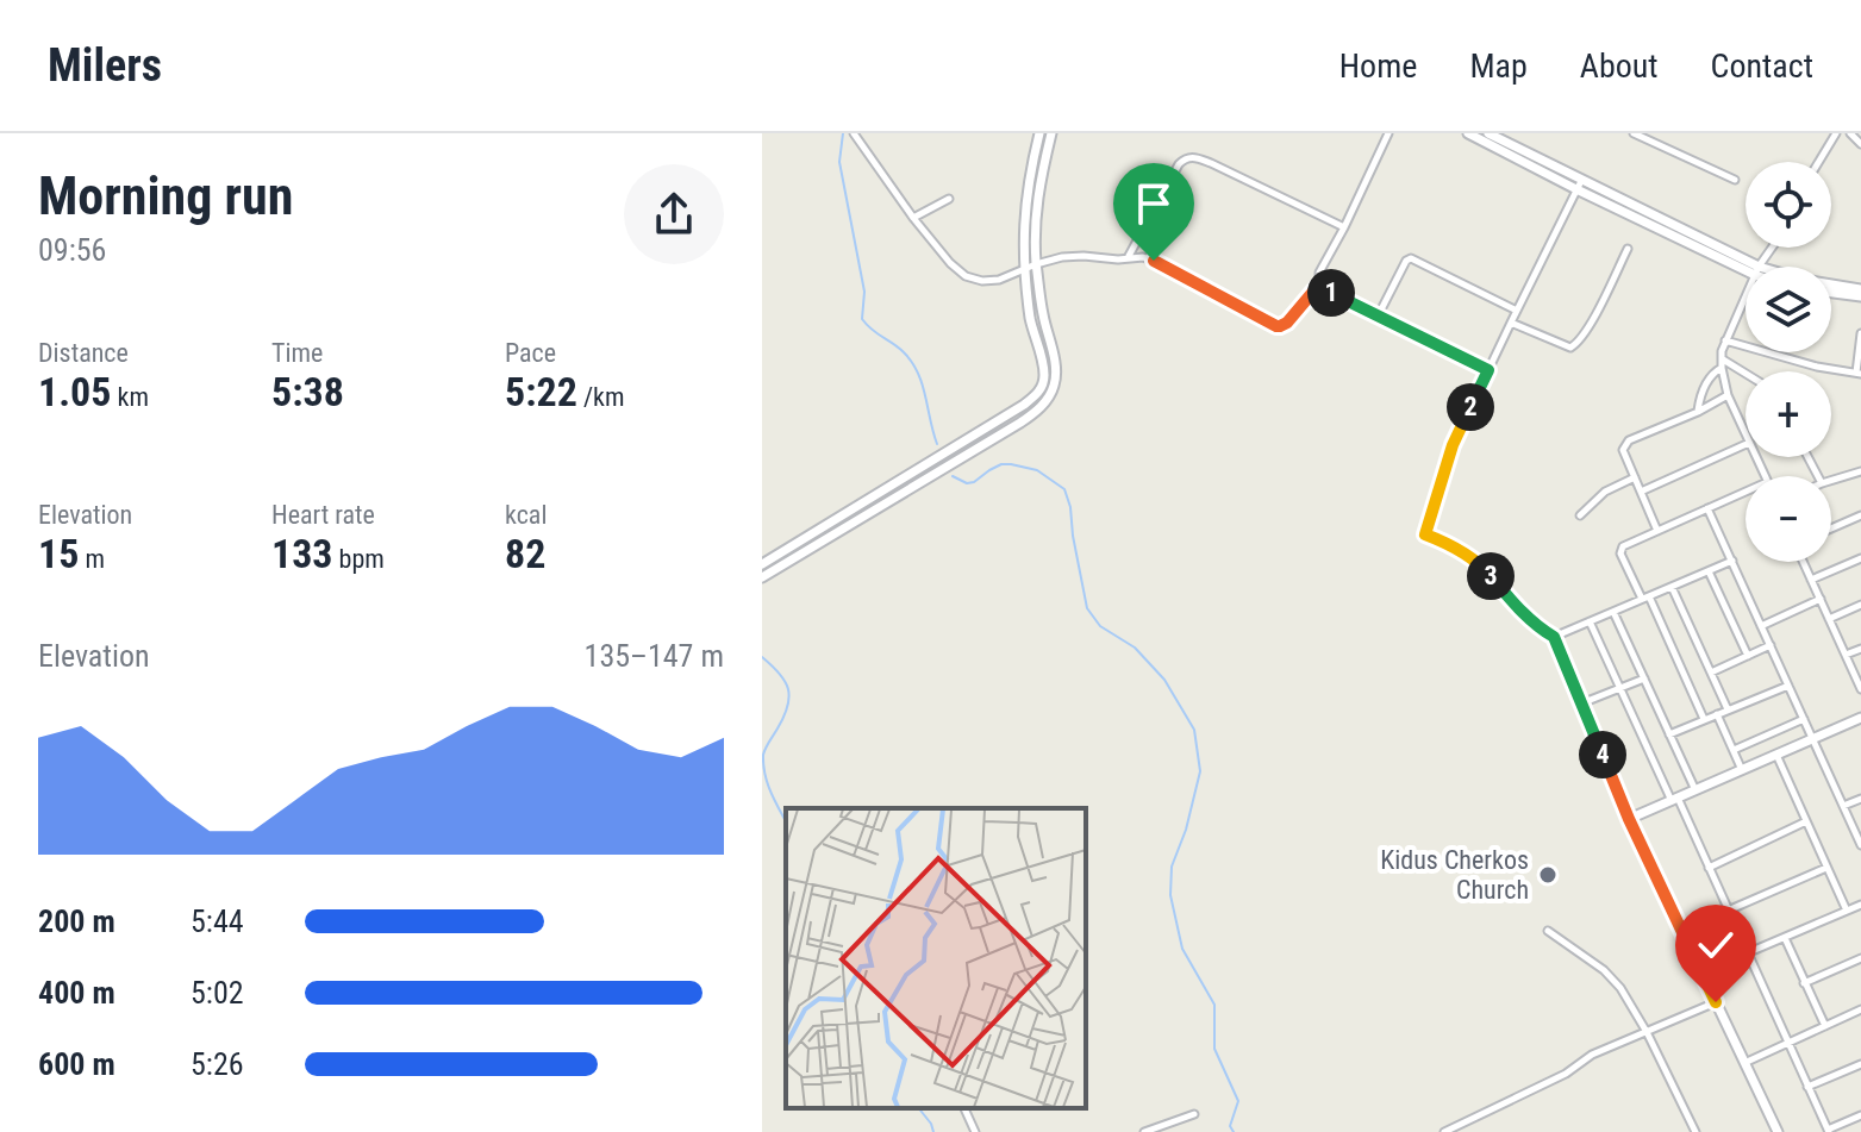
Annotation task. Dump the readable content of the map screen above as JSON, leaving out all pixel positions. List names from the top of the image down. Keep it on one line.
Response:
{"places":["Kidus Cherkos Church"],"page":{"header":"Milers","nav":["Home","Map","About","Contact"],"heading":["Morning run","09:56"],"map_buttons":["+","−"],"pins":["1","2","3","4"],"stats":[["Distance","1.05 km"],["Time","5:38"],["Pace","5:22 /km"],["Elevation","15 m"],["Heart rate","133 bpm"],["kcal","82"]],"chart":["Elevation","135–147 m"],"list":[{"name":"200 m","note":"5:44"},{"name":"400 m","note":"5:02"},{"name":"600 m","note":"5:26"}]}}
